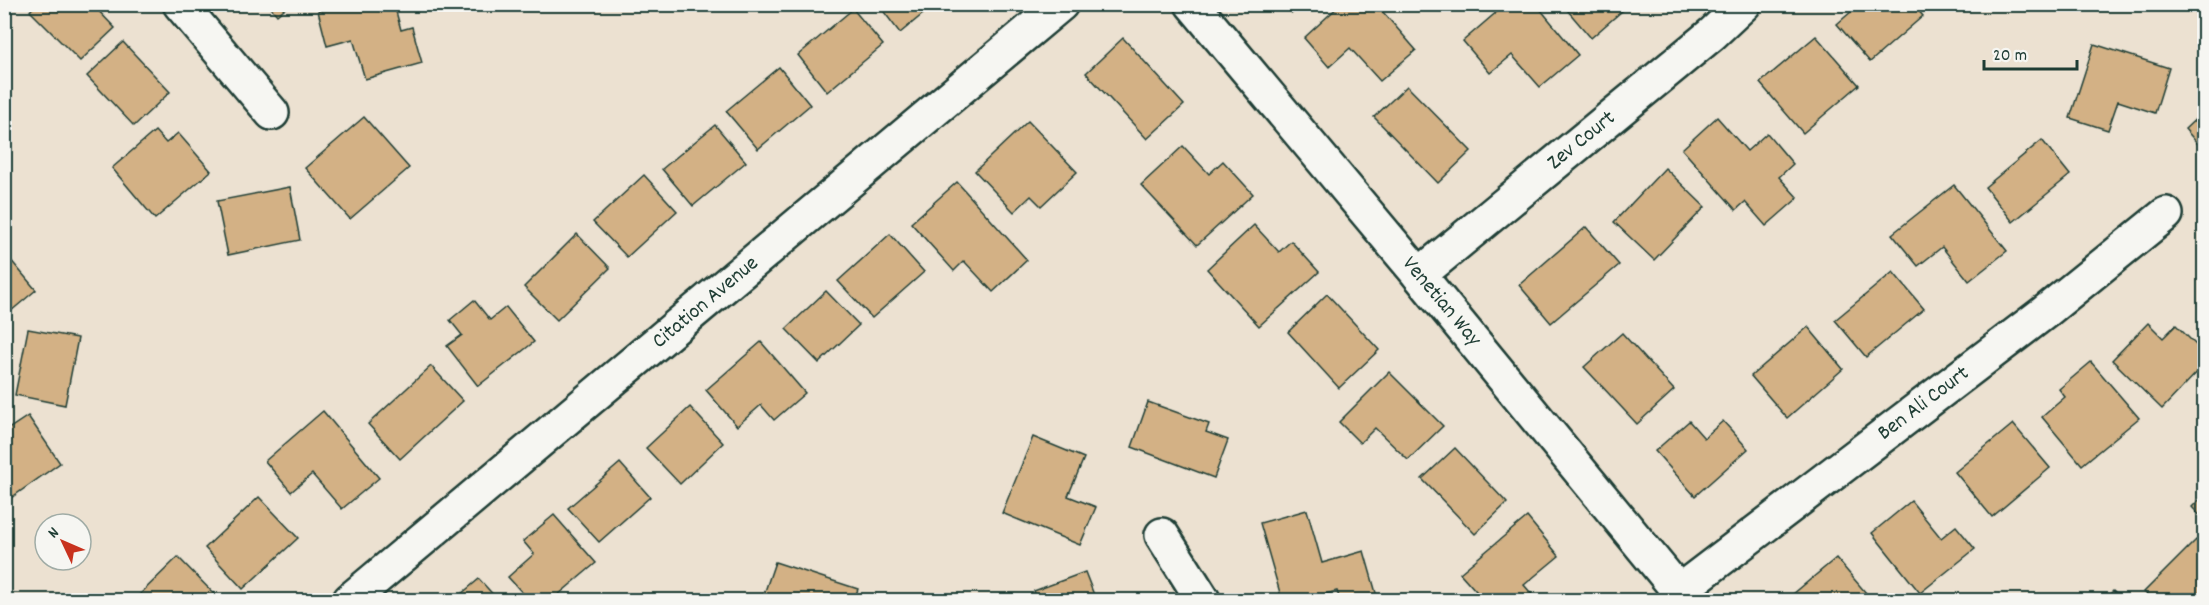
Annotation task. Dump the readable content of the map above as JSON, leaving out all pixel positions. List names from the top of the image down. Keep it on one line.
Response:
{"streets":{"street":["Zev Court","Venetian Way","Citation Avenue","Ben Ali Court"]},"crossings":[["Zev Court","Venetian Way"],["Venetian Way","Ben Ali Court"]],"scale_bar":"20 m","north":"top left"}
